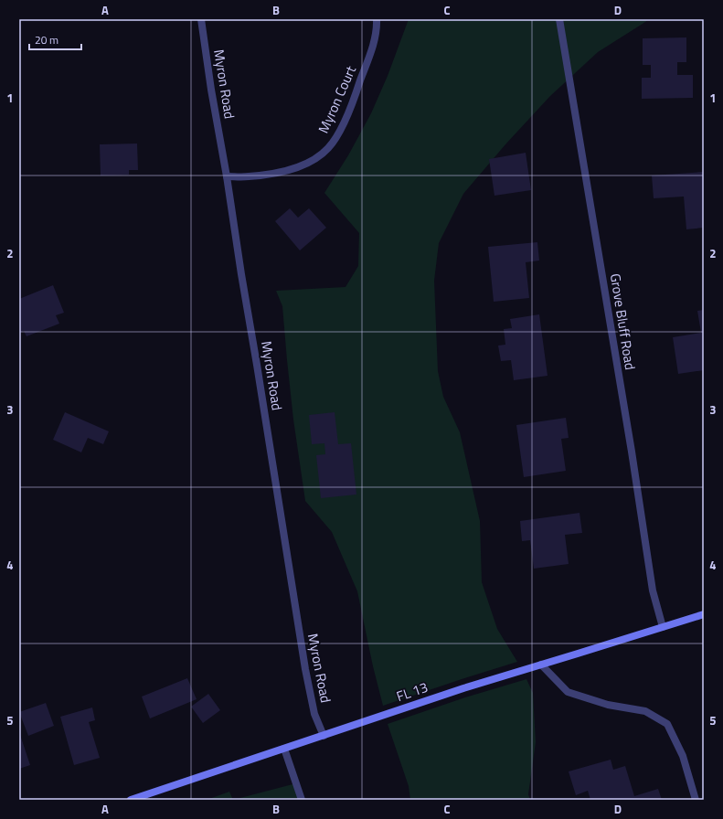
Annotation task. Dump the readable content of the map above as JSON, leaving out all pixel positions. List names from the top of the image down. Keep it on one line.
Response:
{"streets":{"main road":["FL 13"],"street":["Myron Road","Myron Court","Grove Bluff Road"]},"crossings":[["Myron Road","Myron Court"],["Myron Road","FL 13"],["Grove Bluff Road","FL 13"]],"scale_bar":"20 m","grid":{"columns":["A","B","C","D"],"rows":["1","2","3","4","5"]}}
